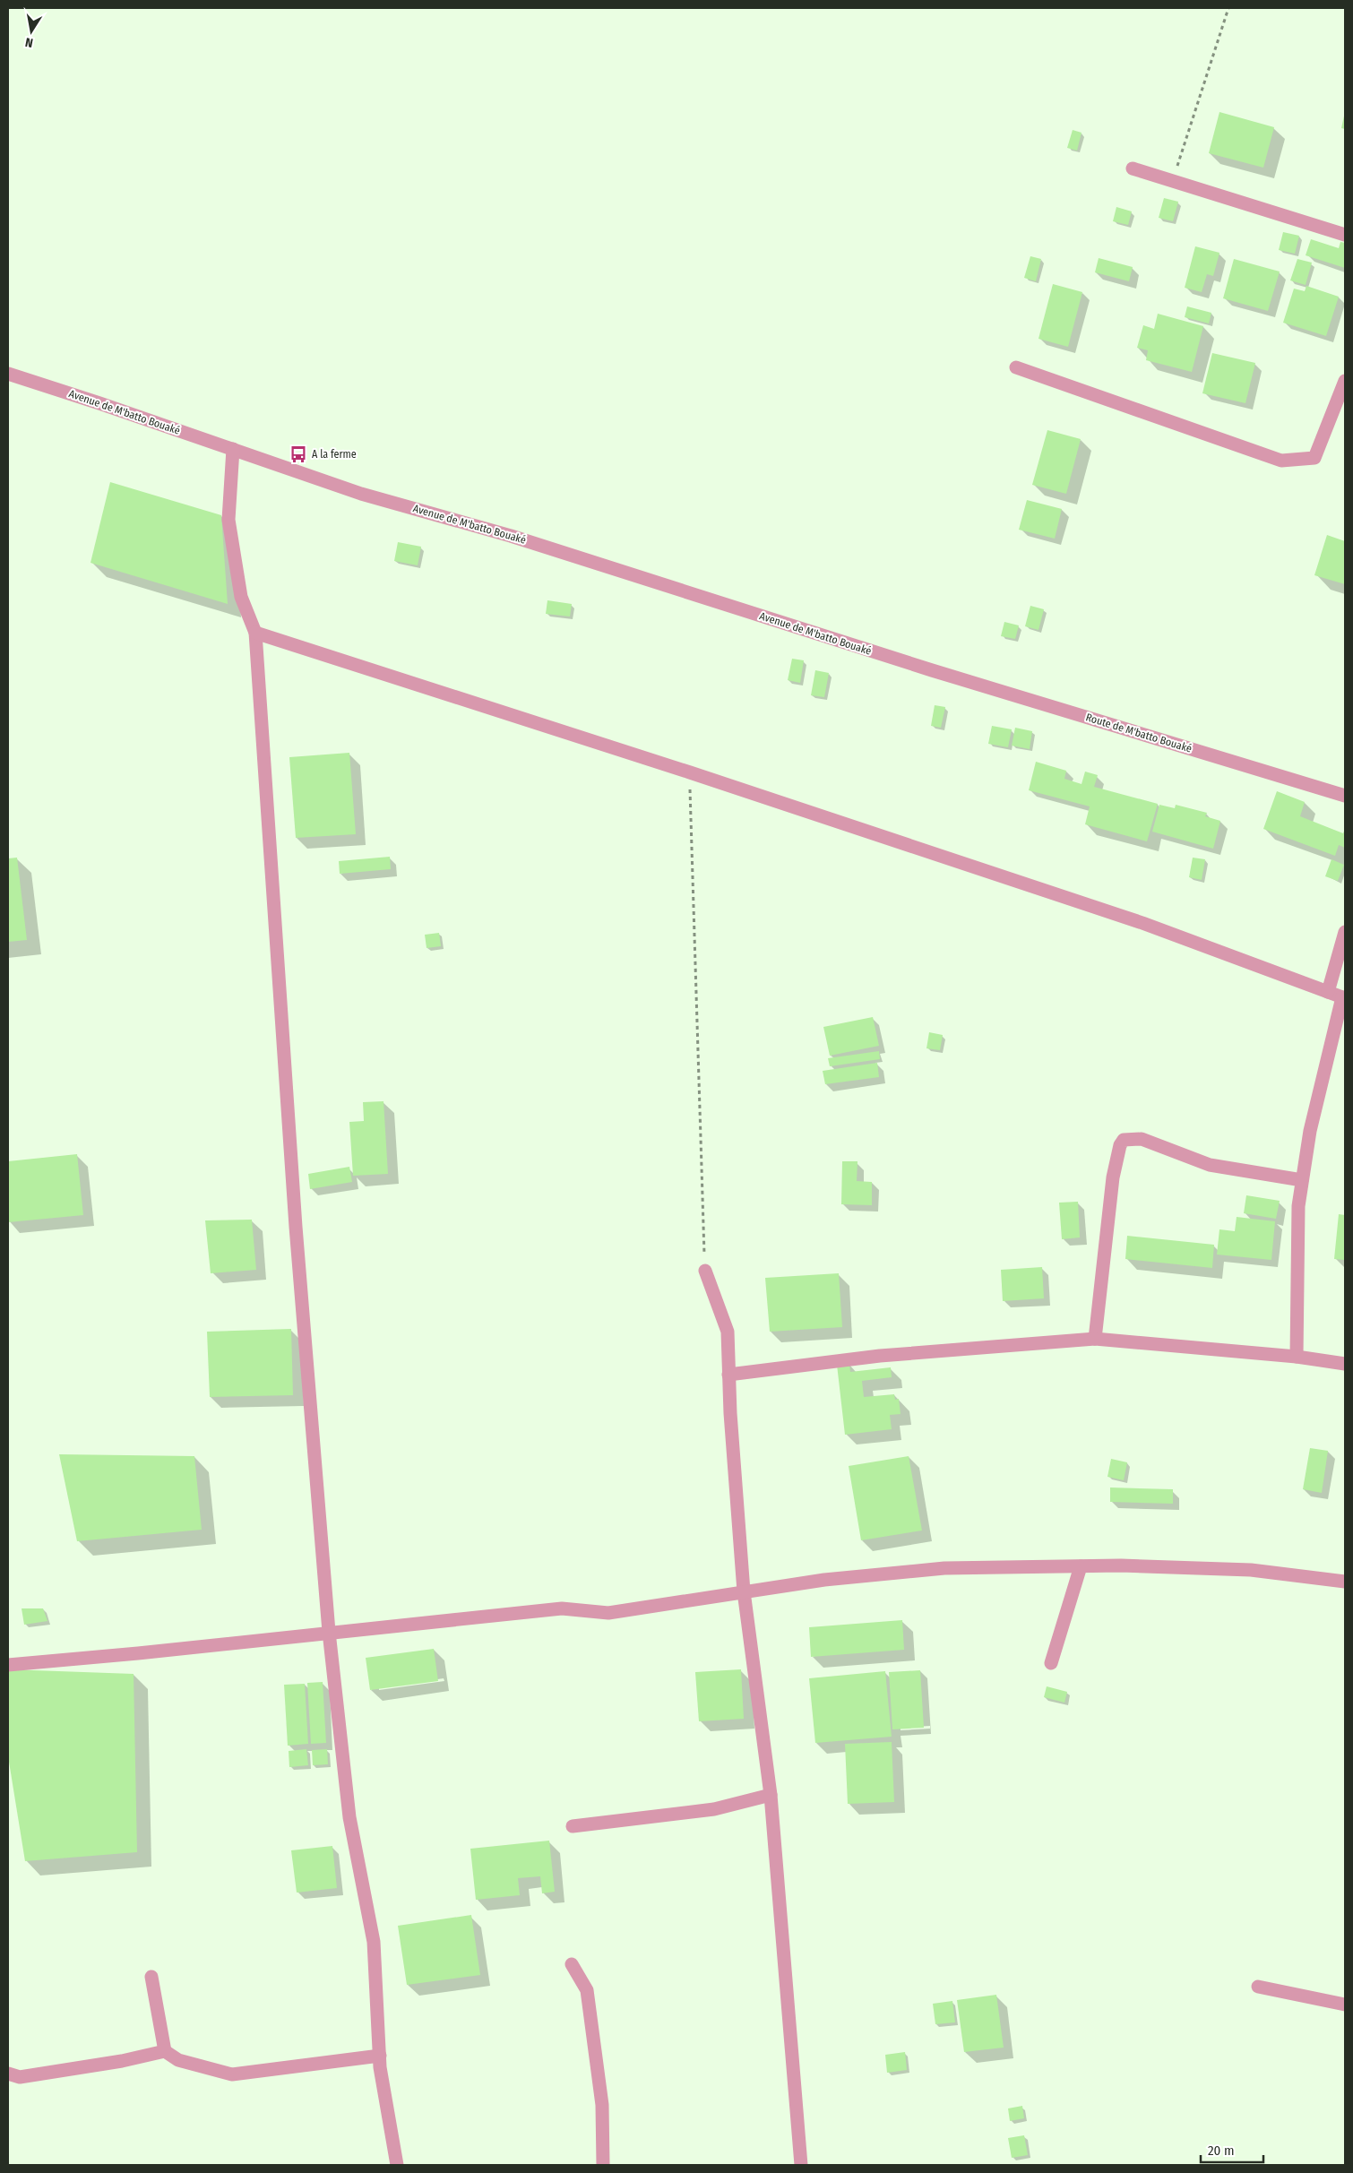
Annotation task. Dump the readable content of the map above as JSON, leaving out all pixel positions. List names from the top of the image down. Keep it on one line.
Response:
{"streets":{"street":["Avenue de M'batto Bouaké","Route de M'batto Bouaké"]},"crossings":[["Avenue de M'batto Bouaké","Route de M'batto Bouaké"]],"places":{"bus stop":["A la ferme"]},"scale_bar":"20 m","north":"bottom"}
